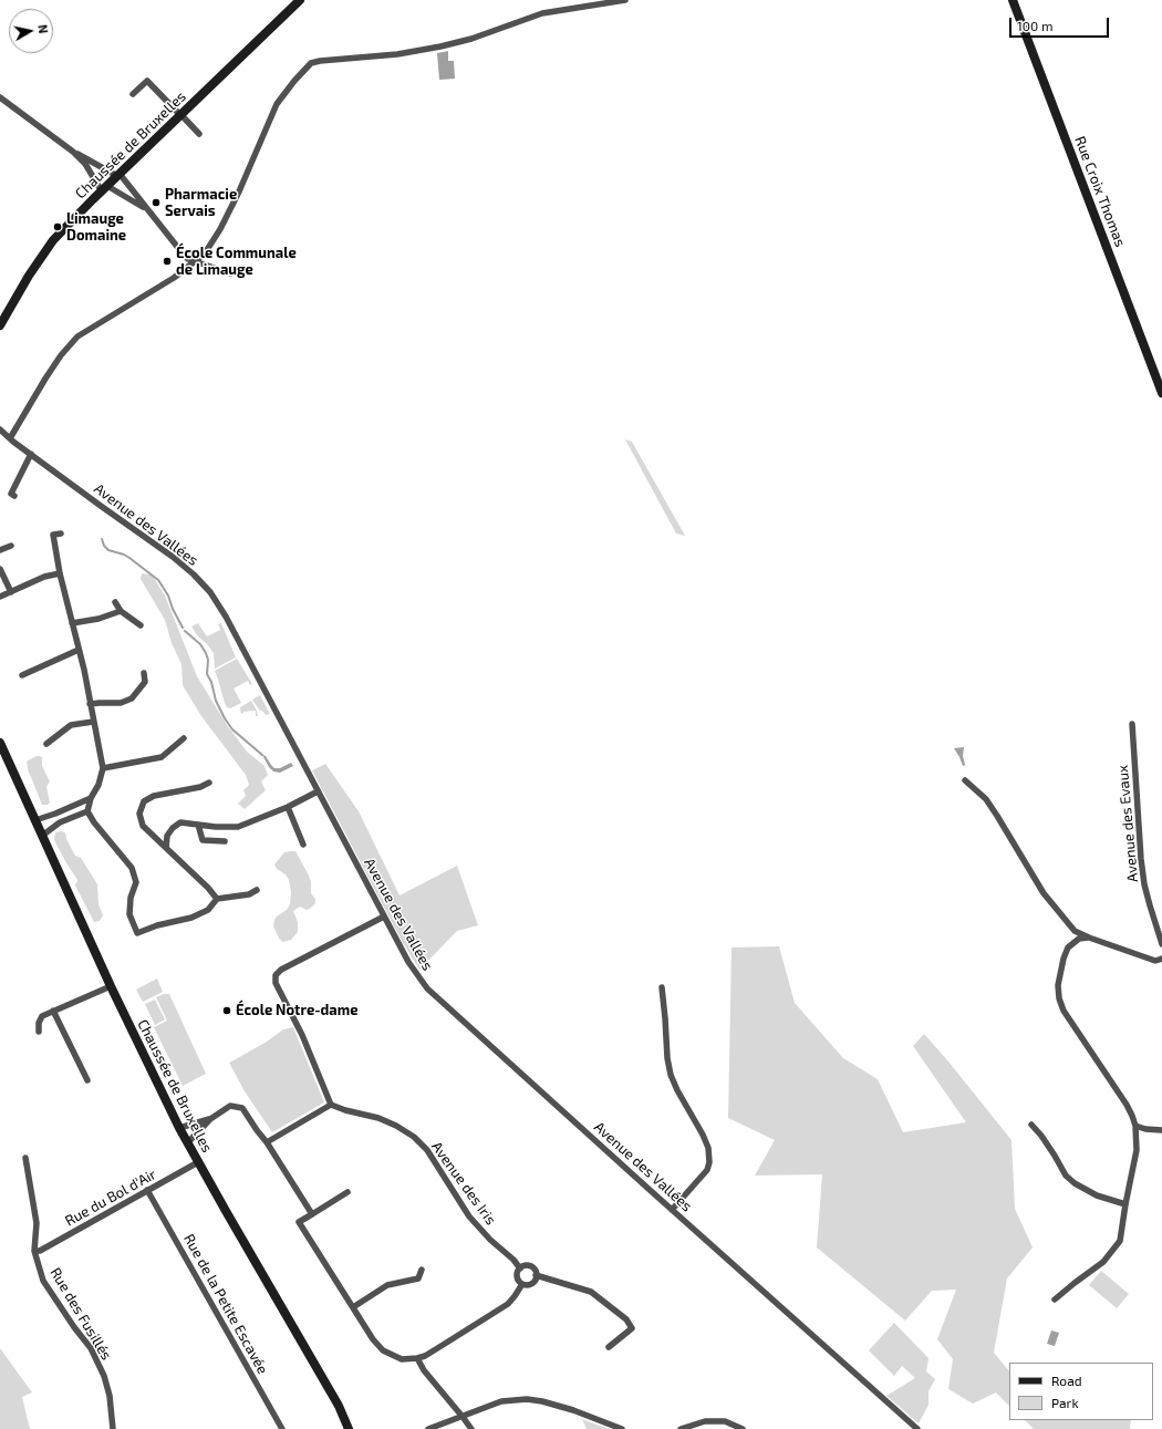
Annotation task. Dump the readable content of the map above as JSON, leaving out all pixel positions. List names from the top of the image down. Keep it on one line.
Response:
{"streets":{"main road":["Chaussée de Bruxelles","Rue Croix Thomas"],"street":["Avenue des Vallées","Avenue des Evaux","Avenue des Iris","Rue du Bol d'Air","Rue de la Petite Escavée","Rue des Fusillés"]},"crossings":[["Chaussée de Bruxelles","Rue du Bol d'Air"],["Rue du Bol d'Air","Rue de la Petite Escavée"],["Rue du Bol d'Air","Rue des Fusillés"]],"places":["Pharmacie Servais","Limauge Domaine","École Communale de Limauge","École Notre-dame"],"legend":["Road","Park"],"scale_bar":"100 m","north":"right"}
